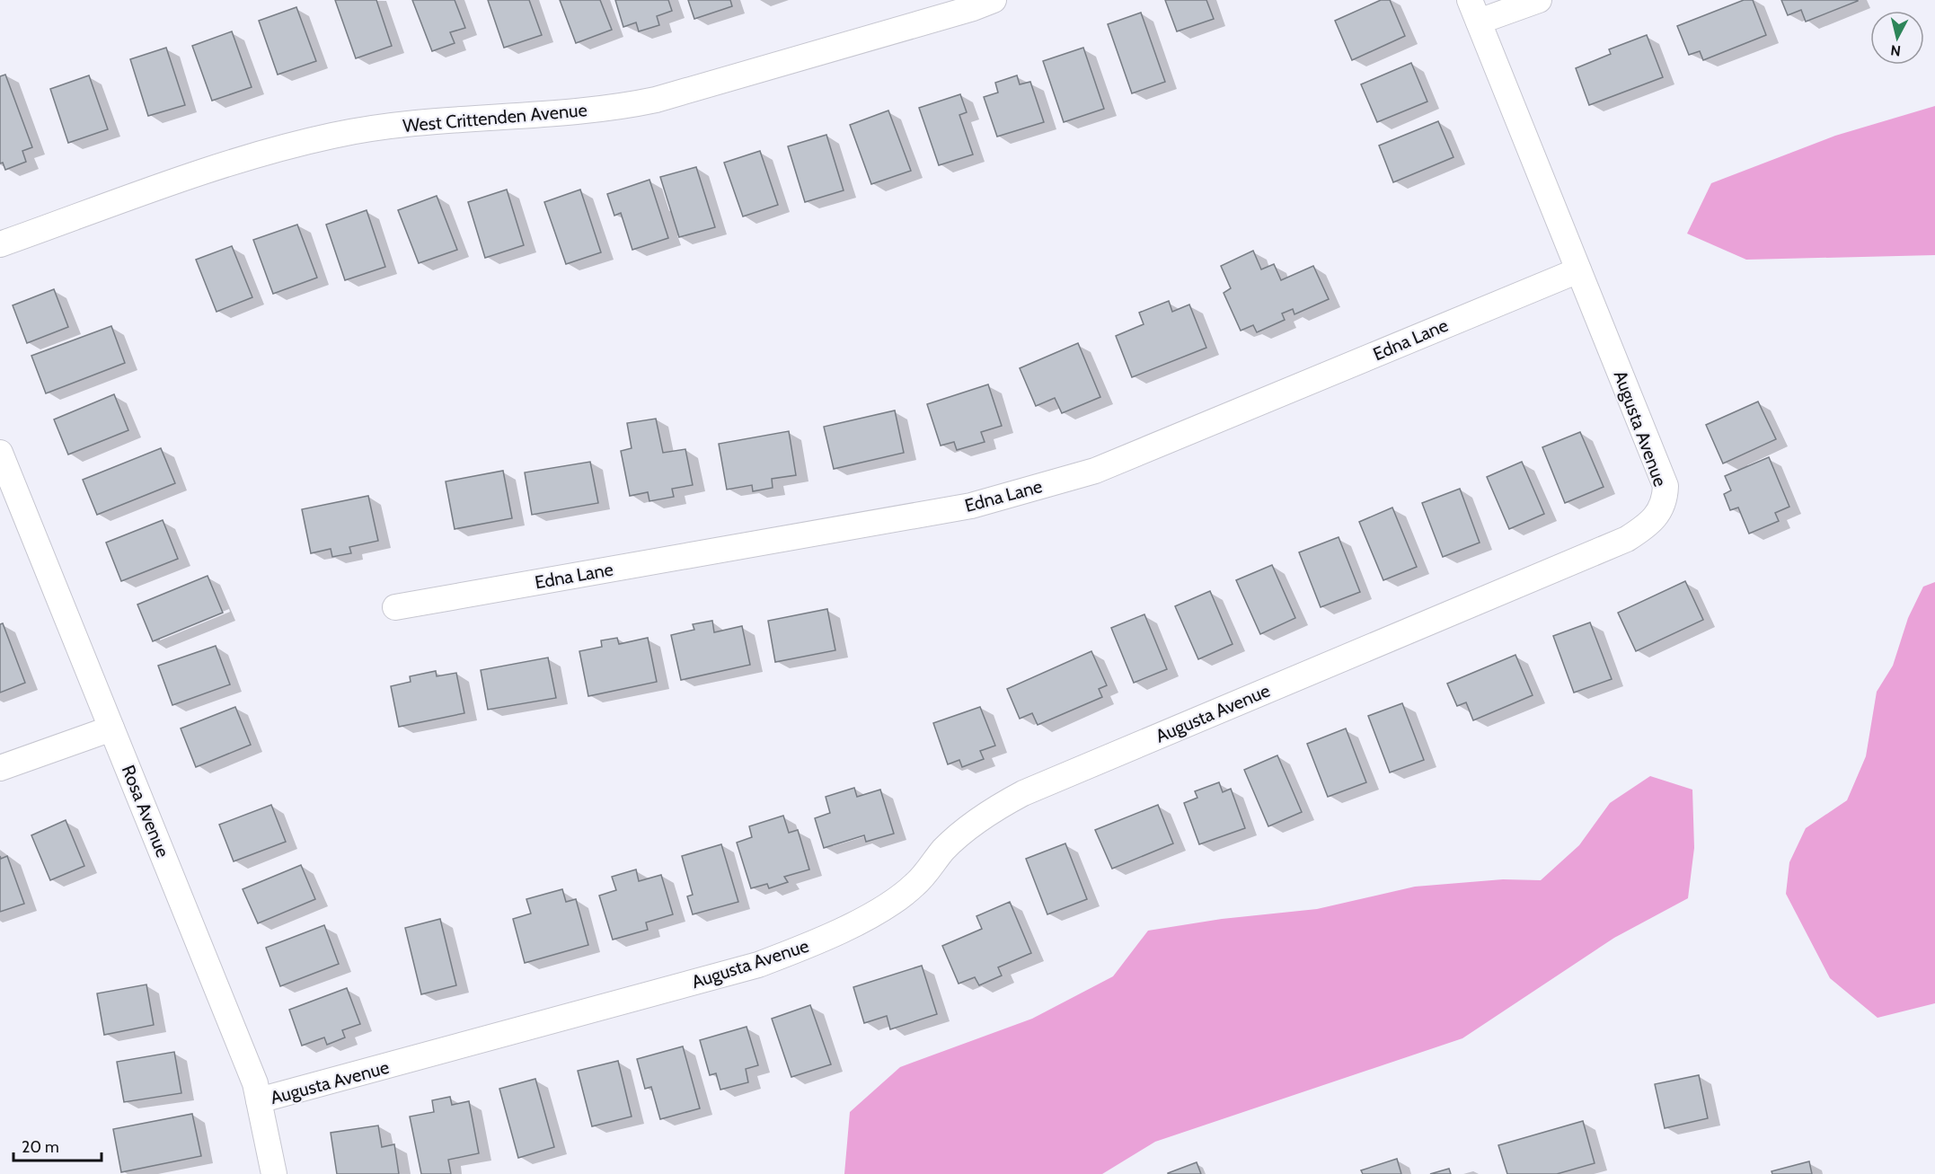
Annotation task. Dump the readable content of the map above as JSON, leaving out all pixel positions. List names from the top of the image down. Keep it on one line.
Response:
{"streets":{"street":["West Crittenden Avenue","Edna Lane","Augusta Avenue","Rosa Avenue"]},"crossings":[["Edna Lane","Augusta Avenue"],["Augusta Avenue","Rosa Avenue"]],"scale_bar":"20 m","north":"bottom"}
